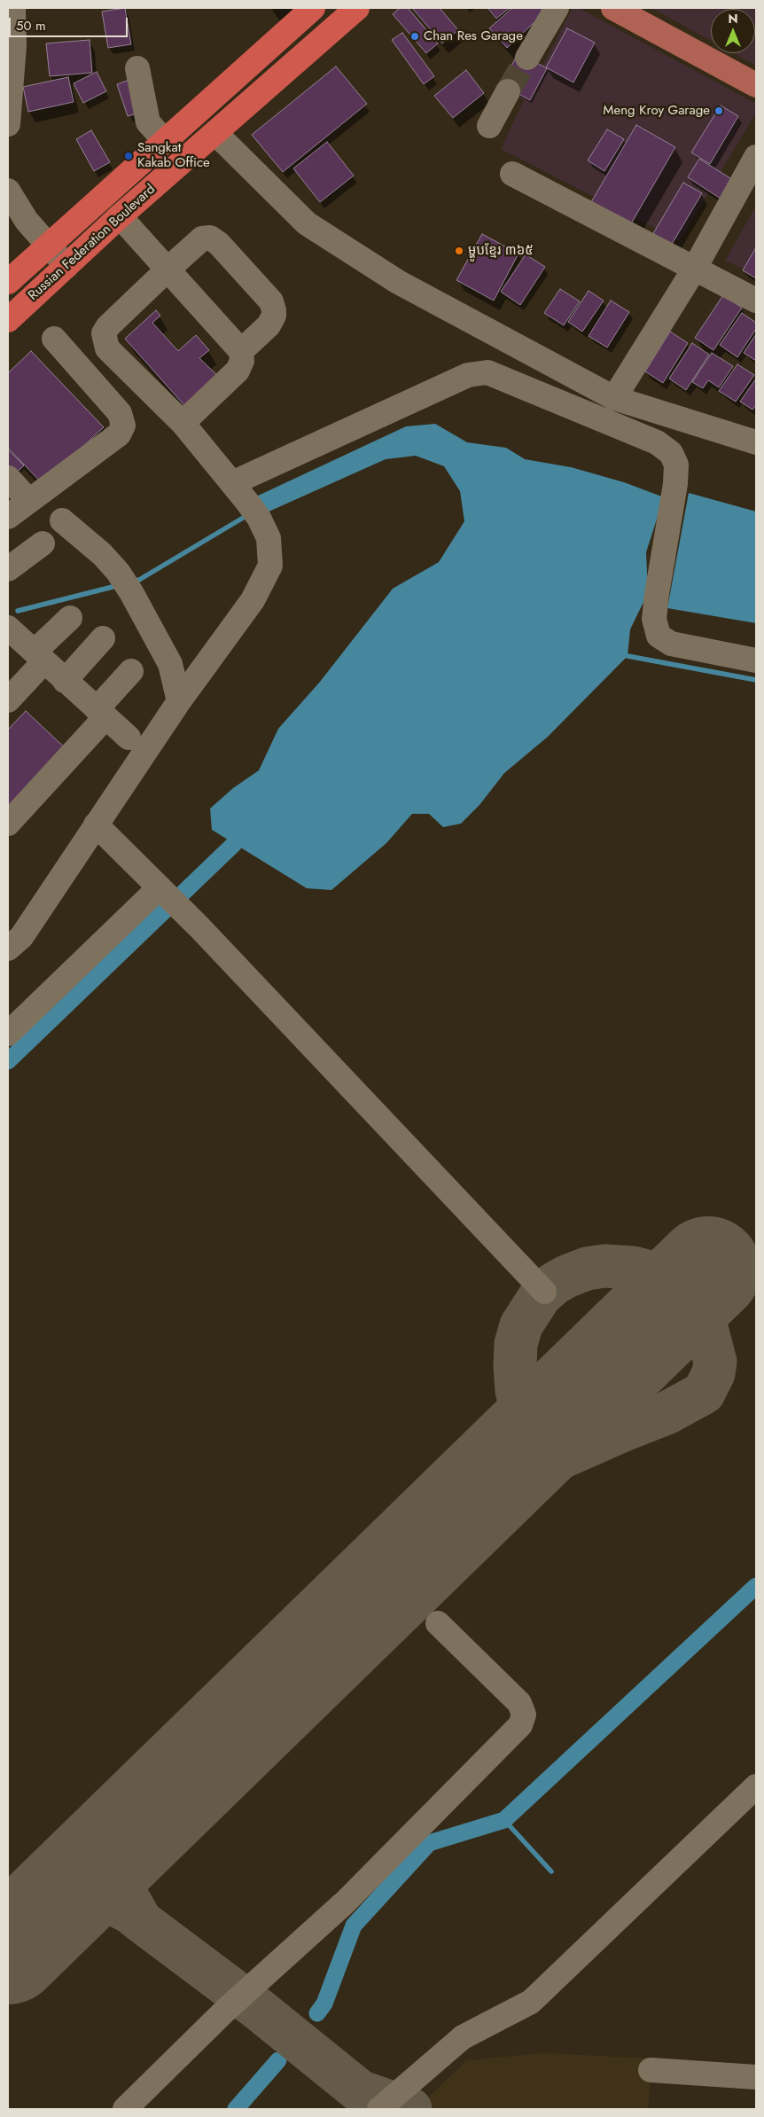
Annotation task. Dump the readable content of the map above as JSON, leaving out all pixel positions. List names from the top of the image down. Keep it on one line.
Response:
{"streets":{"highway":["Russian Federation Boulevard"]},"places":["Chan Res Garage","Meng Kroy Garage","Sangkat Kakab Office","ម្ហូបខ្មែរ ៣៦៥"],"scale_bar":"50 m","north":"top"}
